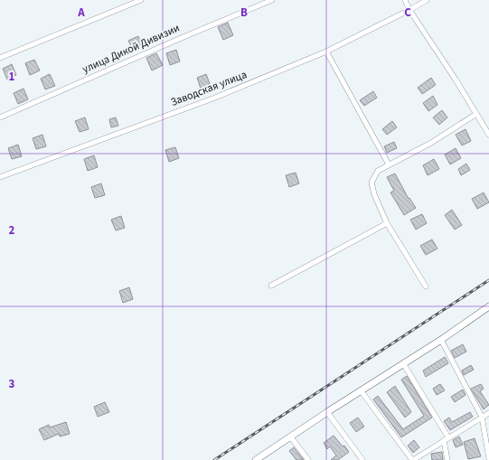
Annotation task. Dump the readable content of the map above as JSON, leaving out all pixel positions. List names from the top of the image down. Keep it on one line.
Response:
{"streets":{"street":["улица Дикой Дивизии","Заводская улица"]},"grid":{"columns":["A","B","C"],"rows":["1","2","3"]}}
